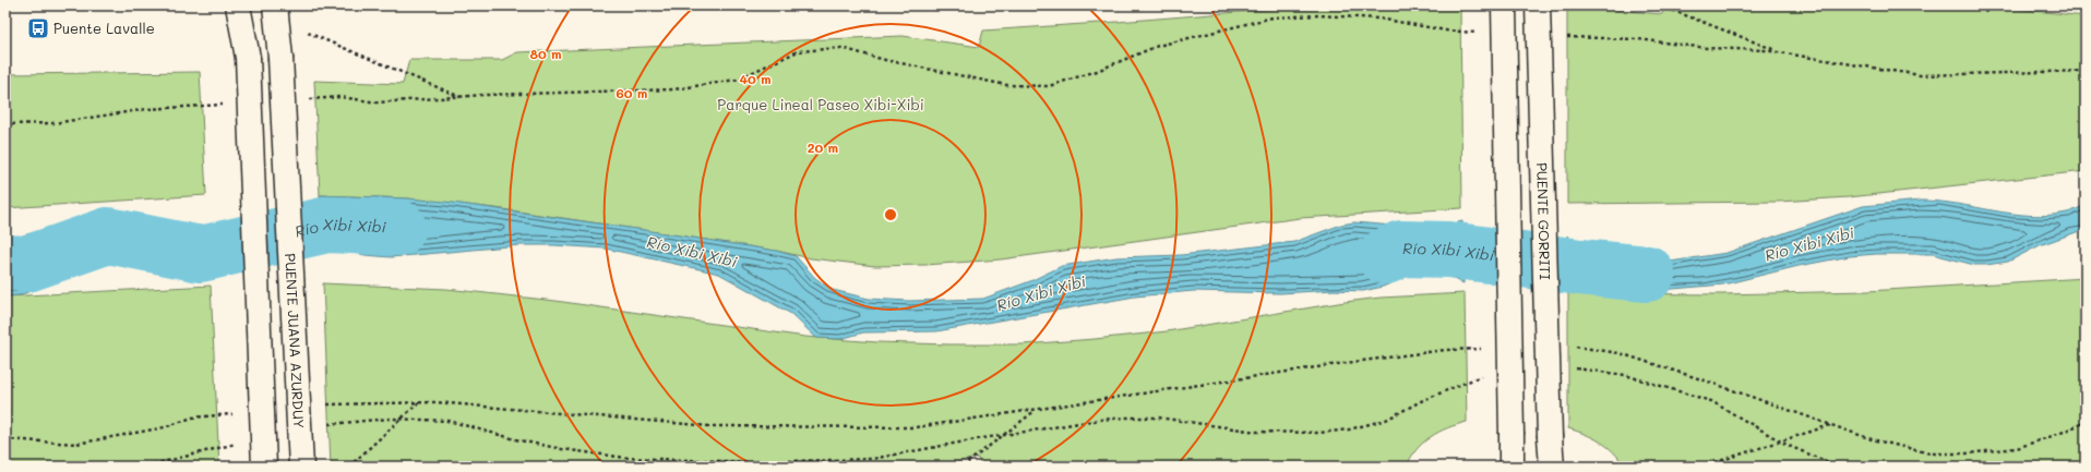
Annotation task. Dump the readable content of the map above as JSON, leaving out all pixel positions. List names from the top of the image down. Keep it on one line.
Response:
{"streets":{"street":["PUENTE GORRITI","PUENTE JUANA AZURDUY"]},"water":["Río Xibi Xibi"],"parks":["Parque Lineal Paseo Xibi-Xibi"],"places":{"bus stop":["Puente Lavalle"]},"rings":["80 m","40 m","60 m","20 m"]}
